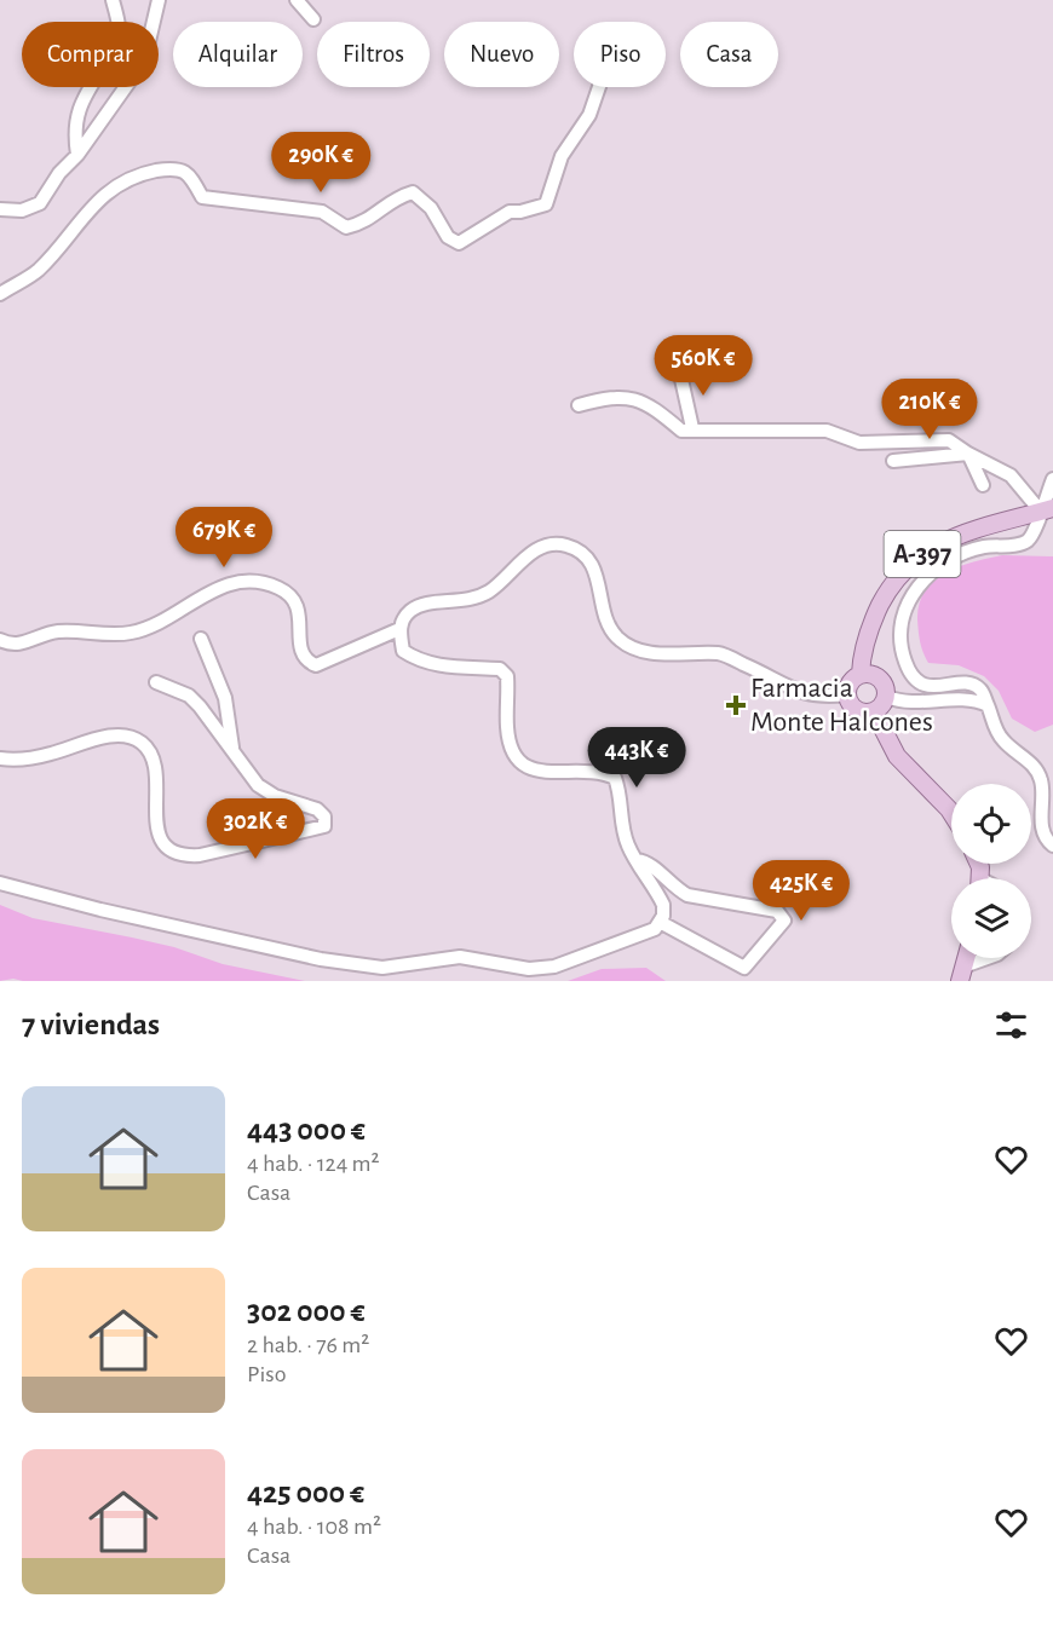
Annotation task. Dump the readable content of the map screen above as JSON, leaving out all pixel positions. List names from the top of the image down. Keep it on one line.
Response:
{"streets":{"main road":["A-397"]},"places":{"health":["Farmacia Monte Halcones"]},"page":{"chip":["Comprar","Alquilar","Filtros","Nuevo","Piso","Casa"],"price":["290K €","560K €","210K €","679K €","443K €","302K €","425K €"],"heading":"7 viviendas","list":[{"name":"443 000 €","note":"4 hab. · 124 m² · Casa"},{"name":"302 000 €","note":"2 hab. · 76 m² · Piso"},{"name":"425 000 €","note":"4 hab. · 108 m² · Casa"}]}}
